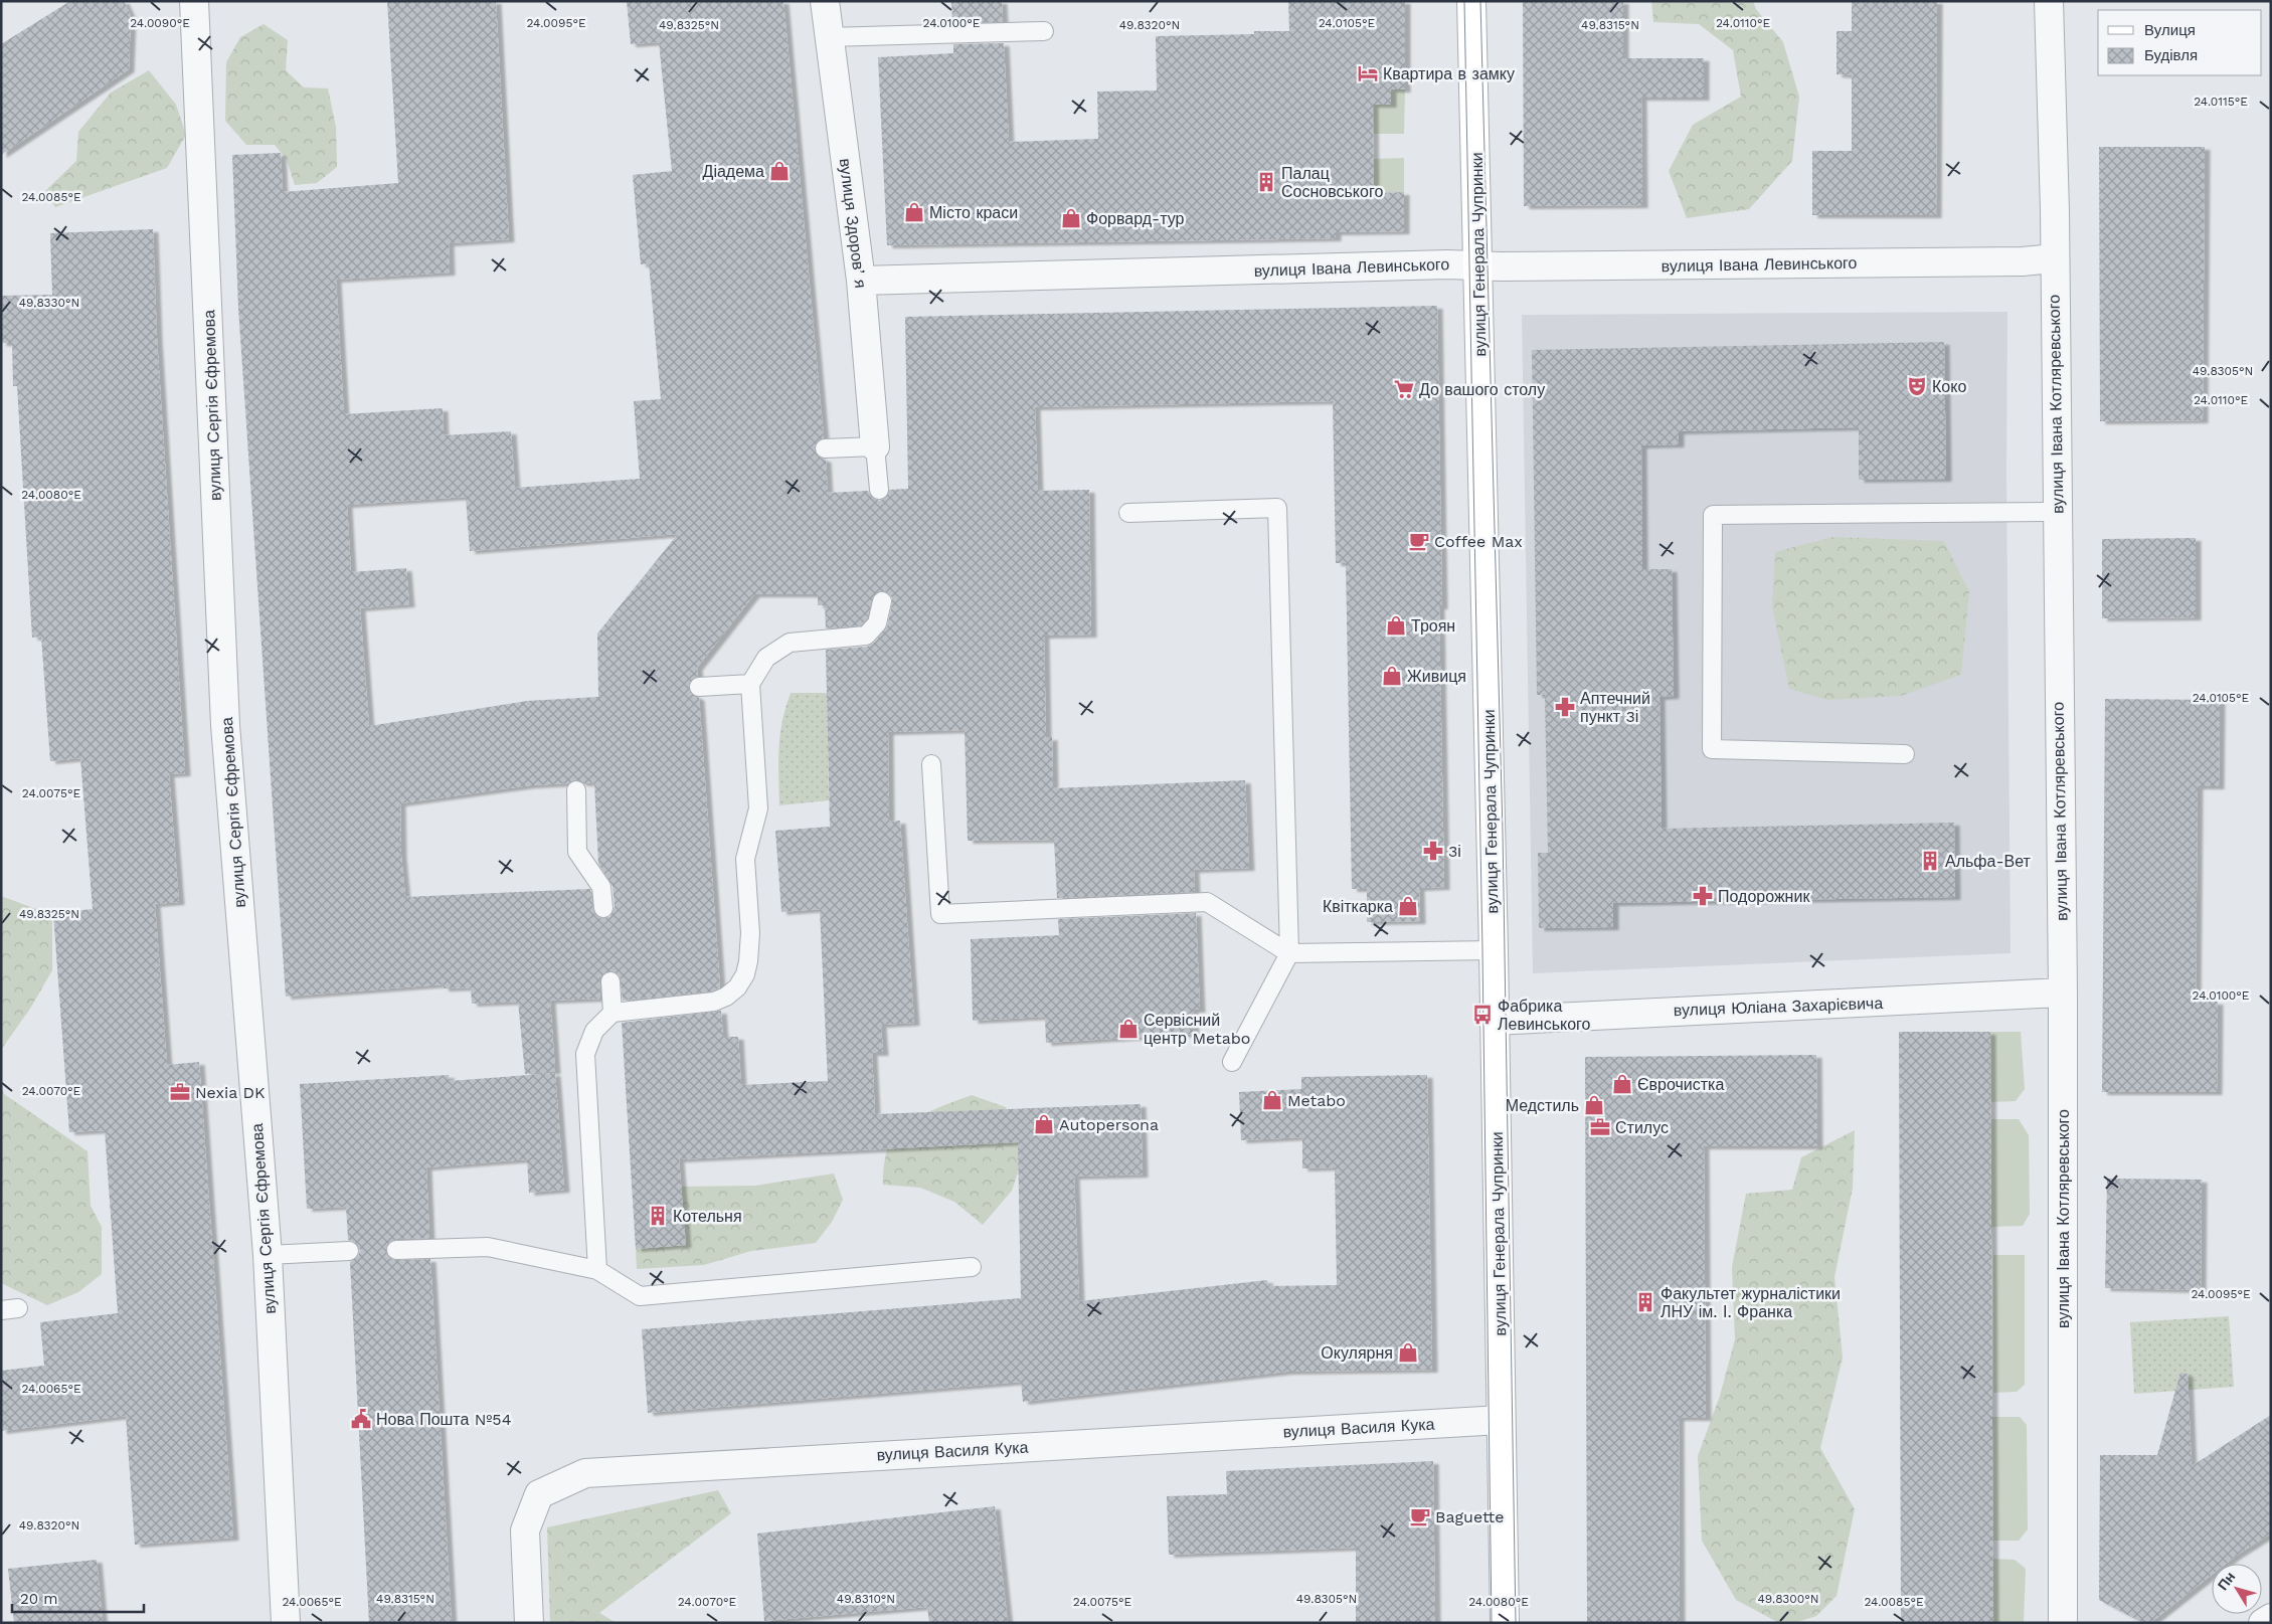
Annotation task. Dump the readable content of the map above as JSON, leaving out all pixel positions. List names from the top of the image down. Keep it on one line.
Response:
{"streets":{"street":["вулиця Здоровʼя","вулиця Генерала Чупринки","вулиця Івана Левинського","вулиця Івана Котляревського","вулиця Сергія Єфремова","вулиця Юліана Захарієвича","вулиця Василя Кука"]},"crossings":[["вулиця Здоровʼя","вулиця Івана Левинського"],["вулиця Генерала Чупринки","вулиця Івана Левинського"],["вулиця Генерала Чупринки","вулиця Юліана Захарієвича"],["вулиця Генерала Чупринки","вулиця Василя Кука"],["вулиця Івана Левинського","вулиця Івана Котляревського"],["вулиця Івана Котляревського","вулиця Юліана Захарієвича"]],"places":{"hotel":["Квартира в замку"],"shop":["Діадема","Місто краси","Форвард-тур","Троян","Живиця","Квіткарка","Сервісний центр Metabo","Єврочистка","Metabo","Медстиль","Autopersona","Окулярня"],"building":["Палац Сосновського","Альфа-Вет","Котельня","Факультет журналістики ЛНУ ім. І. Франка"],"theatre":["Коко"],"supermarket":["До вашого столу"],"cafe":["Coffee Max","Baguette"],"pharmacy":["Аптечний пункт 3і","3і","Подорожник"],"bus stop":["Фабрика Левинського"],"office":["Nexia DK","Стилус"],"public building":["Нова Пошта №54"]},"legend":["Вулиця","Будівля"],"scale_bar":"20 m","north":"top left","coordinates":["24.0090°E","24.0095°E","24.0100°E","24.0105°E","24.0110°E","49.8325°N","49.8320°N","49.8315°N","24.0115°E","24.0085°E","49.8330°N","49.8305°N","24.0080°E","24.0075°E","24.0070°E","24.0065°E","49.8310°N","49.8300°N"]}
